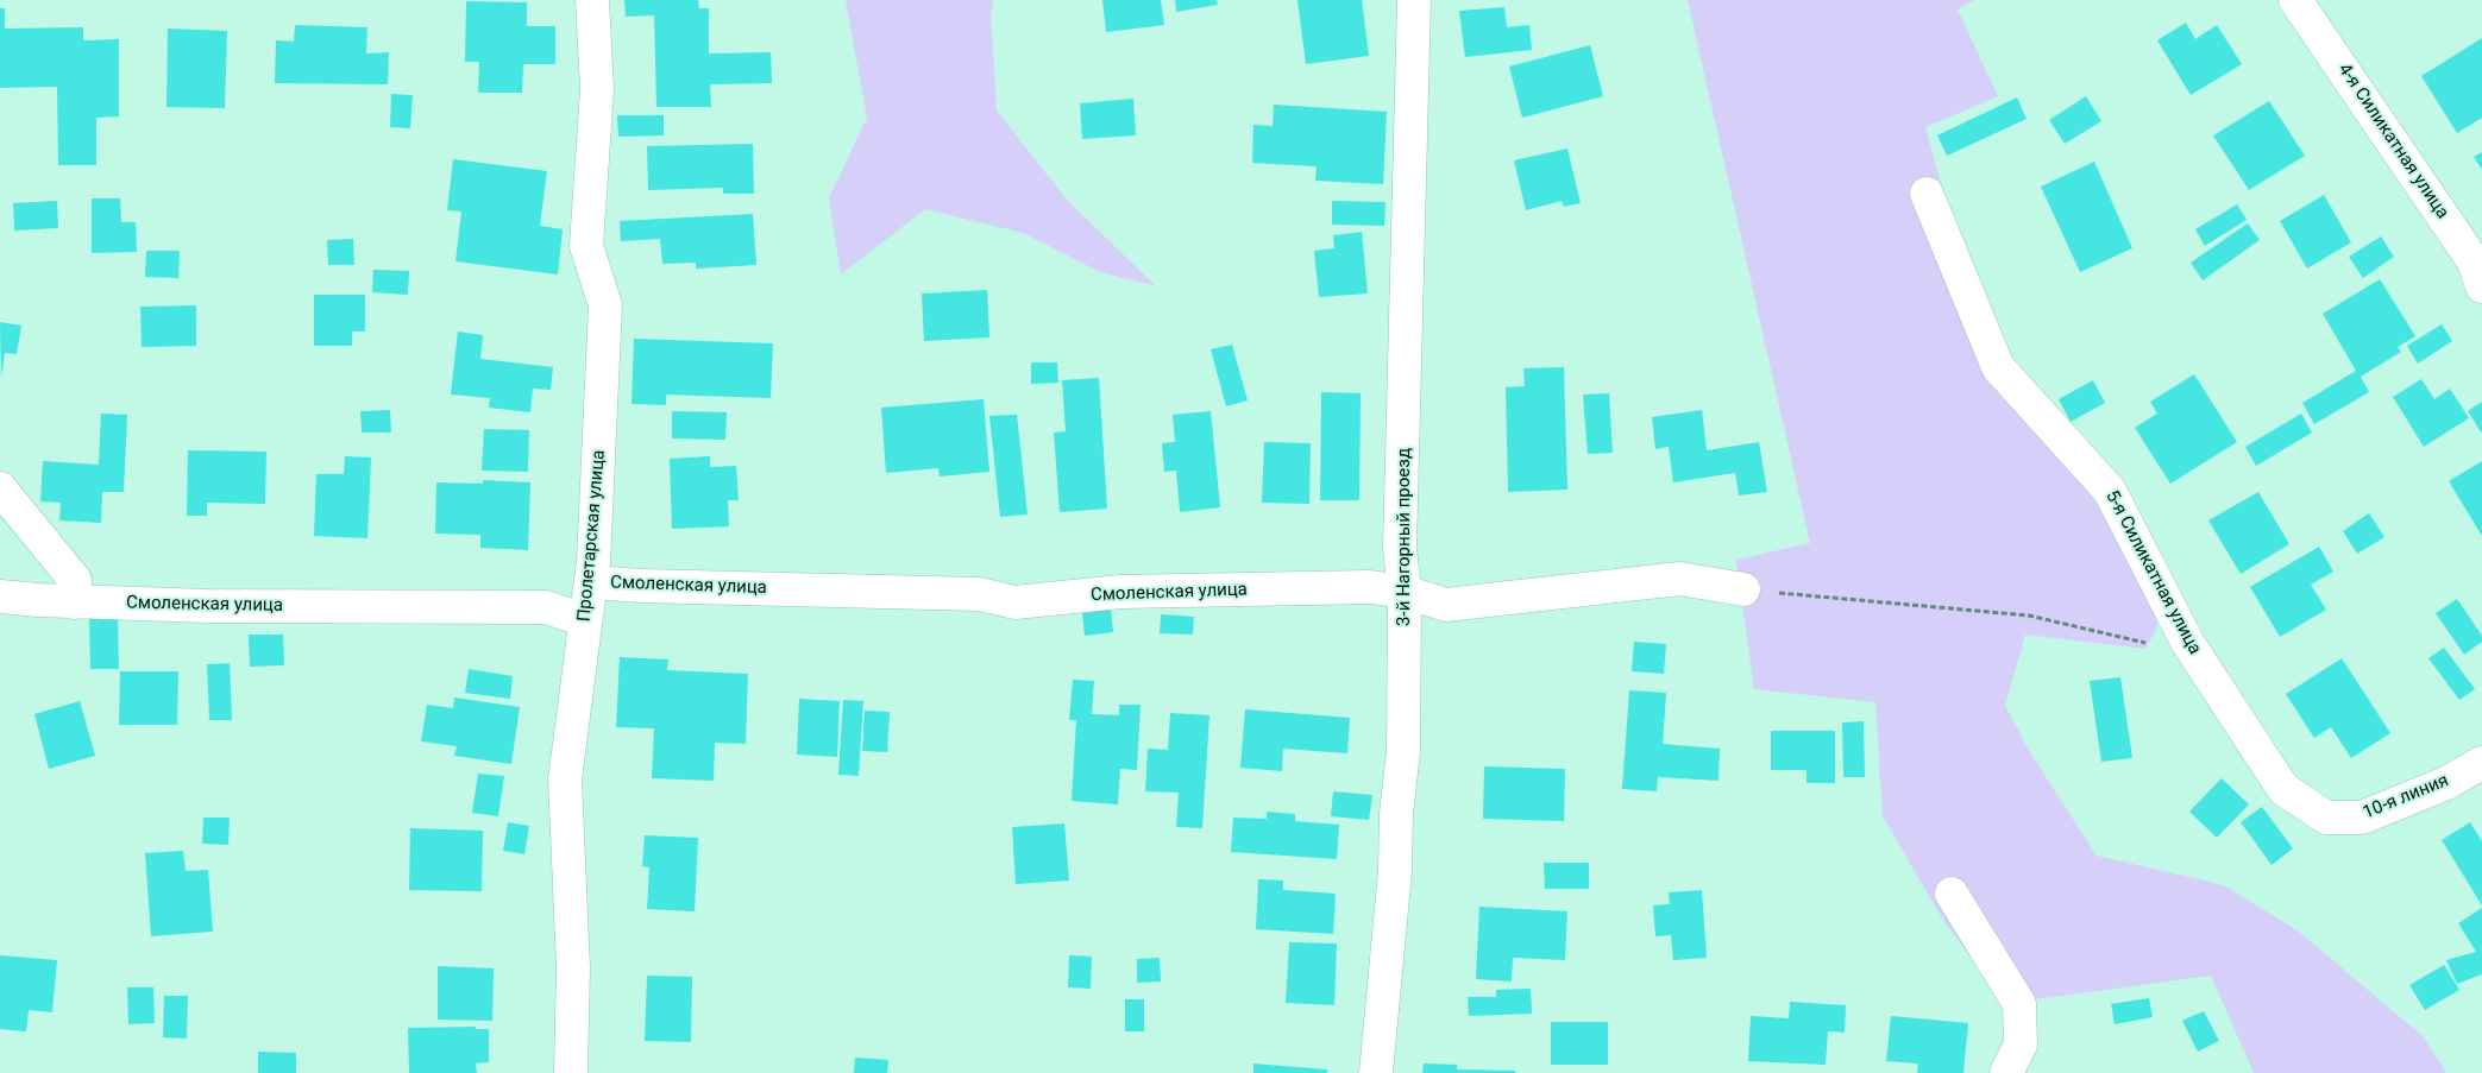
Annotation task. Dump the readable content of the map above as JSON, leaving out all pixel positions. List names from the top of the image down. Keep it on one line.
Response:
{"streets":{"street":["4-я Силикатная улица","Пролетарская улица","3-й Нагорный проезд","5-я Силикатная улица","Смоленская улица","10-я линия"]},"crossings":[["Пролетарская улица","Смоленская улица"],["3-й Нагорный проезд","Смоленская улица"],["5-я Силикатная улица","10-я линия"]]}
